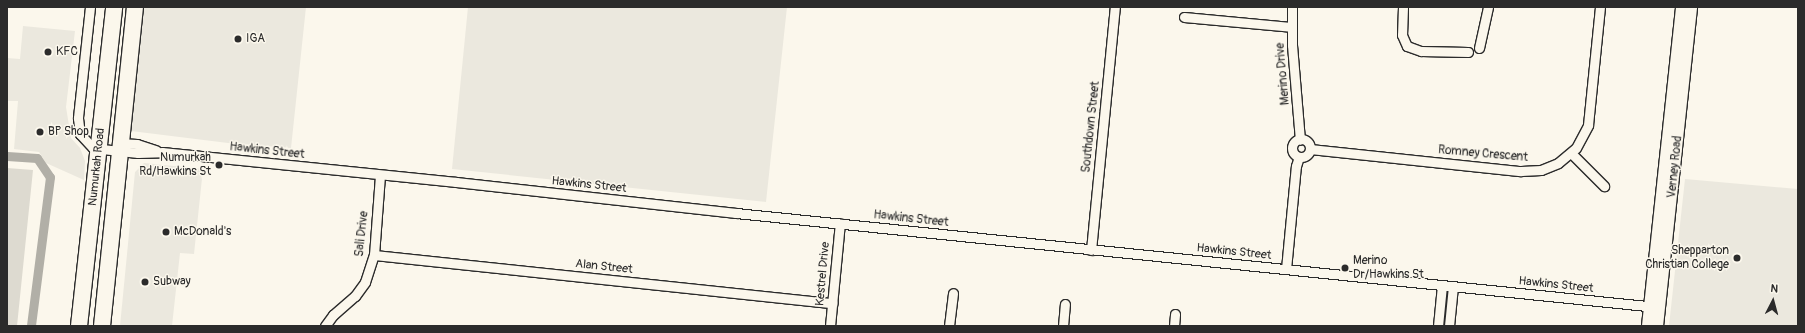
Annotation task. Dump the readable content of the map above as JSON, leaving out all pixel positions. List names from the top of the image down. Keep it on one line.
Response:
{"streets":{"highway":["Numurkah Road"],"street":["Merino Drive","Southdown Street","Hawkins Street","Romney Crescent","Verney Road","Sali Drive","Alan Street","Kestrel Drive"]},"crossings":[["Merino Drive","Romney Crescent"],["Southdown Street","Hawkins Street"],["Hawkins Street","Numurkah Road"],["Hawkins Street","Verney Road"],["Hawkins Street","Sali Drive"],["Hawkins Street","Kestrel Drive"],["Sali Drive","Alan Street"],["Alan Street","Kestrel Drive"]],"places":["IGA","KFC","BP Shop","Numurkah Rd/Hawkins St","McDonald's","Shepparton Christian College","Merino Dr/Hawkins St","Subway"],"north":"top"}
